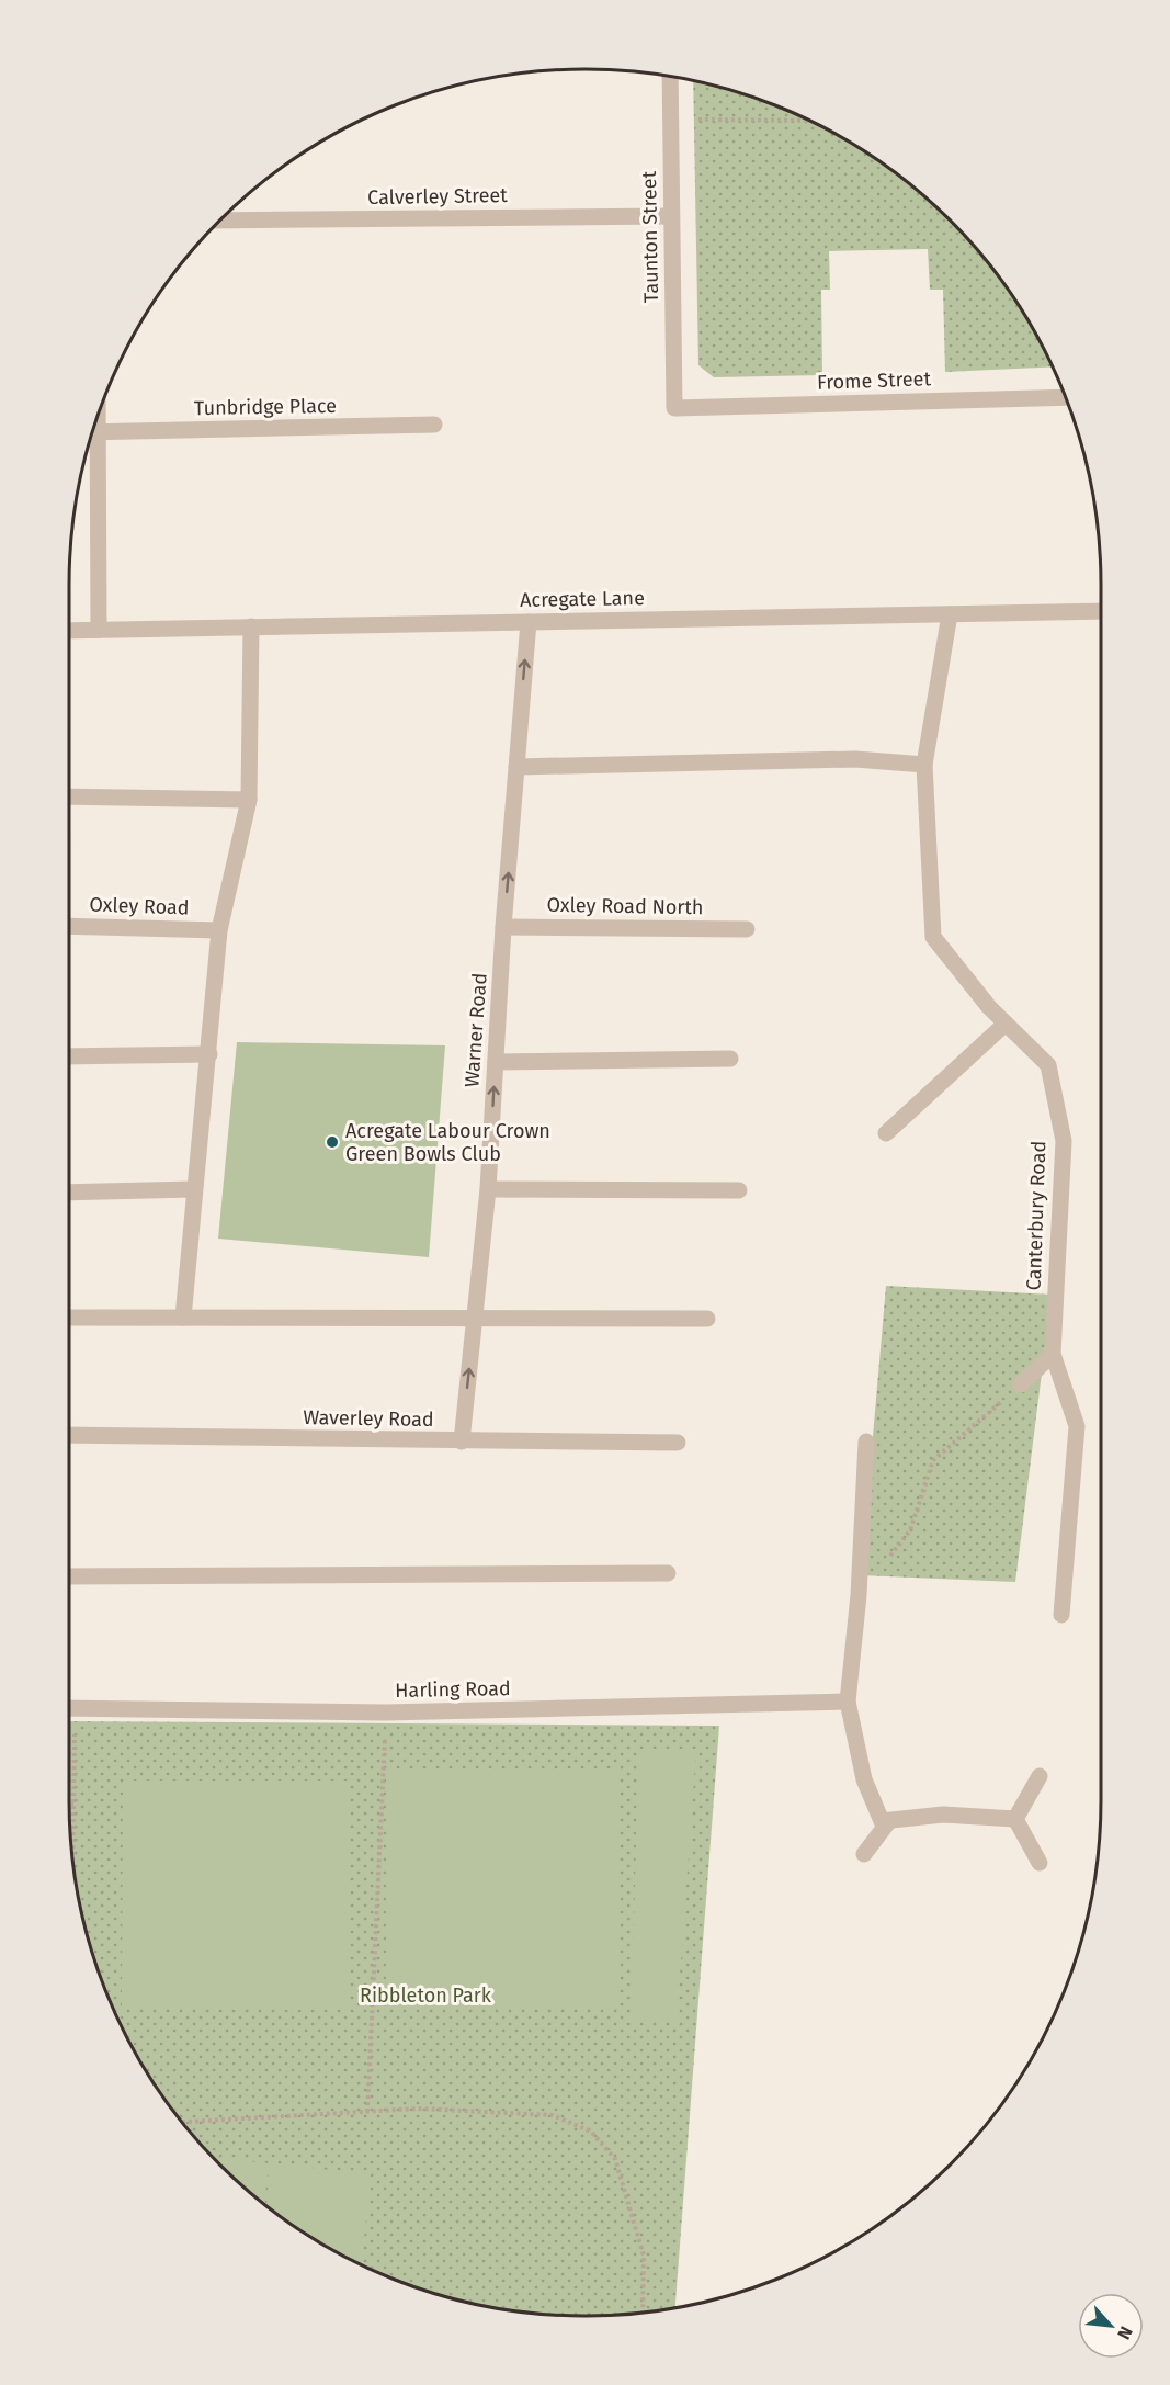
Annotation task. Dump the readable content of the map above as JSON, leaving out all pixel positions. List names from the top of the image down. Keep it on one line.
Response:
{"streets":{"street":["Calverley Street","Taunton Street","Frome Street","Tunbridge Place","Acregate Lane","Oxley Road","Oxley Road North","Warner Road","Canterbury Road","Waverley Road","Harling Road"]},"crossings":[["Calverley Street","Taunton Street"],["Taunton Street","Frome Street"],["Acregate Lane","Warner Road"],["Acregate Lane","Canterbury Road"],["Oxley Road North","Warner Road"],["Warner Road","Waverley Road"]],"one_way":["Warner Road"],"parks":["Ribbleton Park"],"places":["Acregate Labour Crown Green Bowls Club"],"north":"bottom right"}
